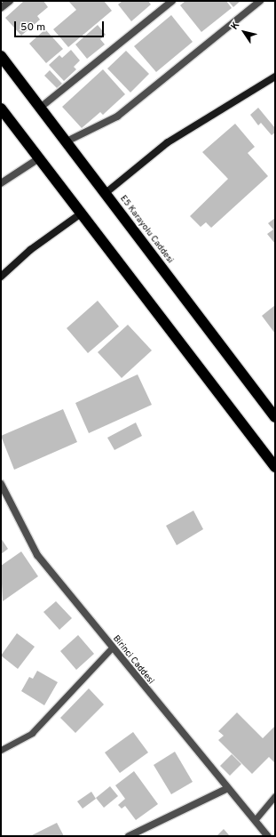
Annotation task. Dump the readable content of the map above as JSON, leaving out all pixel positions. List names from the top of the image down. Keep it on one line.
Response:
{"streets":{"highway":["E5 Karayolu Caddesi"],"street":["Birinci Caddesi"]},"scale_bar":"50 m","north":"top left"}
